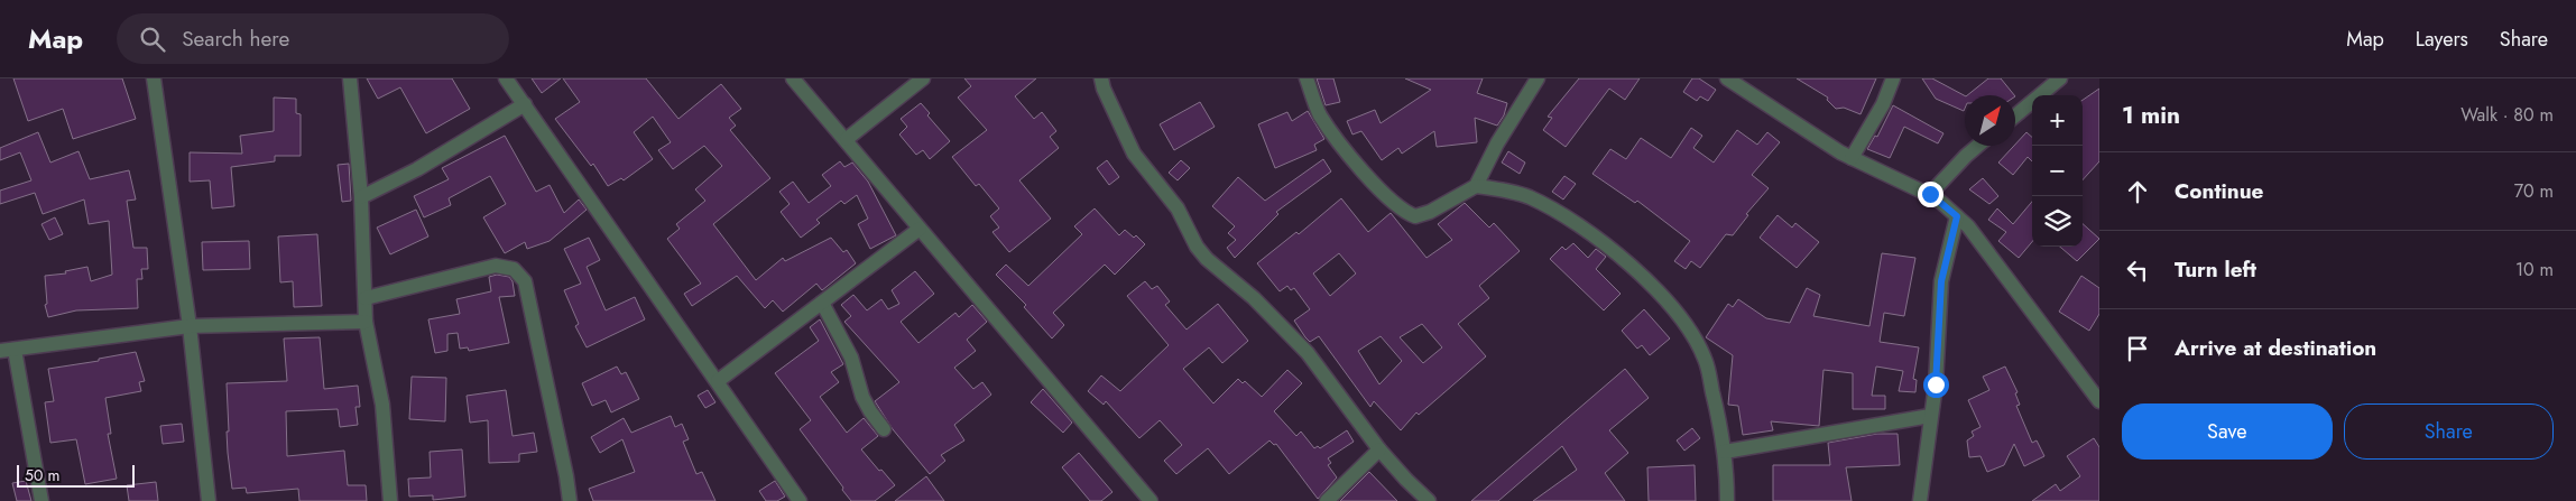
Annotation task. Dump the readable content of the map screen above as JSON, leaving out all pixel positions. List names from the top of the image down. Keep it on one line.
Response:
{"scale_bar":"50 m","north":"top right","page":{"header":"Map","search":"Search here","nav":["Map","Layers","Share"],"heading":["1 min","Walk · 80 m"],"map_buttons":["+","−"],"list":[["Continue","70 m"],["Turn left","10 m"],"Arrive at destination"],"buttons":["Save","Share"],"scale":"50 m"}}
